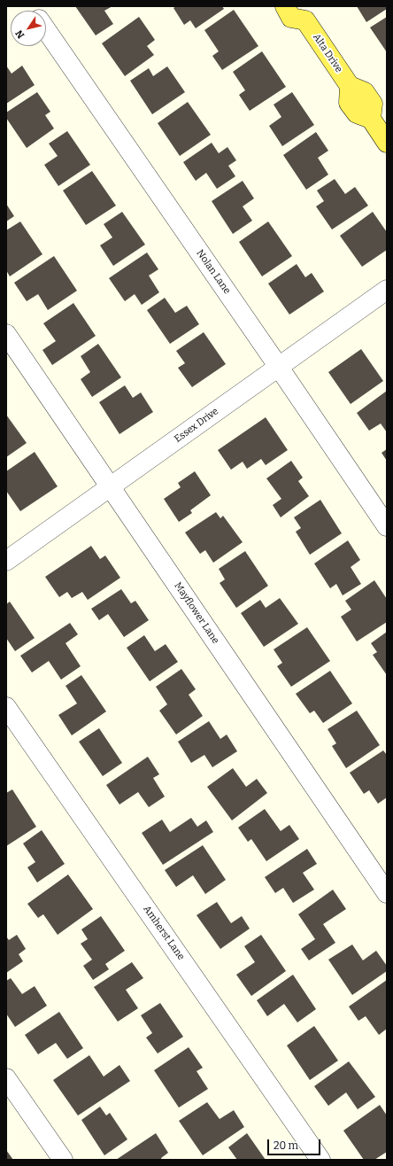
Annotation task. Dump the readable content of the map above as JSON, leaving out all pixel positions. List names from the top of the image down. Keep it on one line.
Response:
{"streets":{"main road":["Alta Drive"],"street":["Nolan Lane","Essex Drive","Mayflower Lane","Amherst Lane"]},"crossings":[["Nolan Lane","Essex Drive"],["Essex Drive","Mayflower Lane"]],"scale_bar":"20 m","north":"bottom left"}
